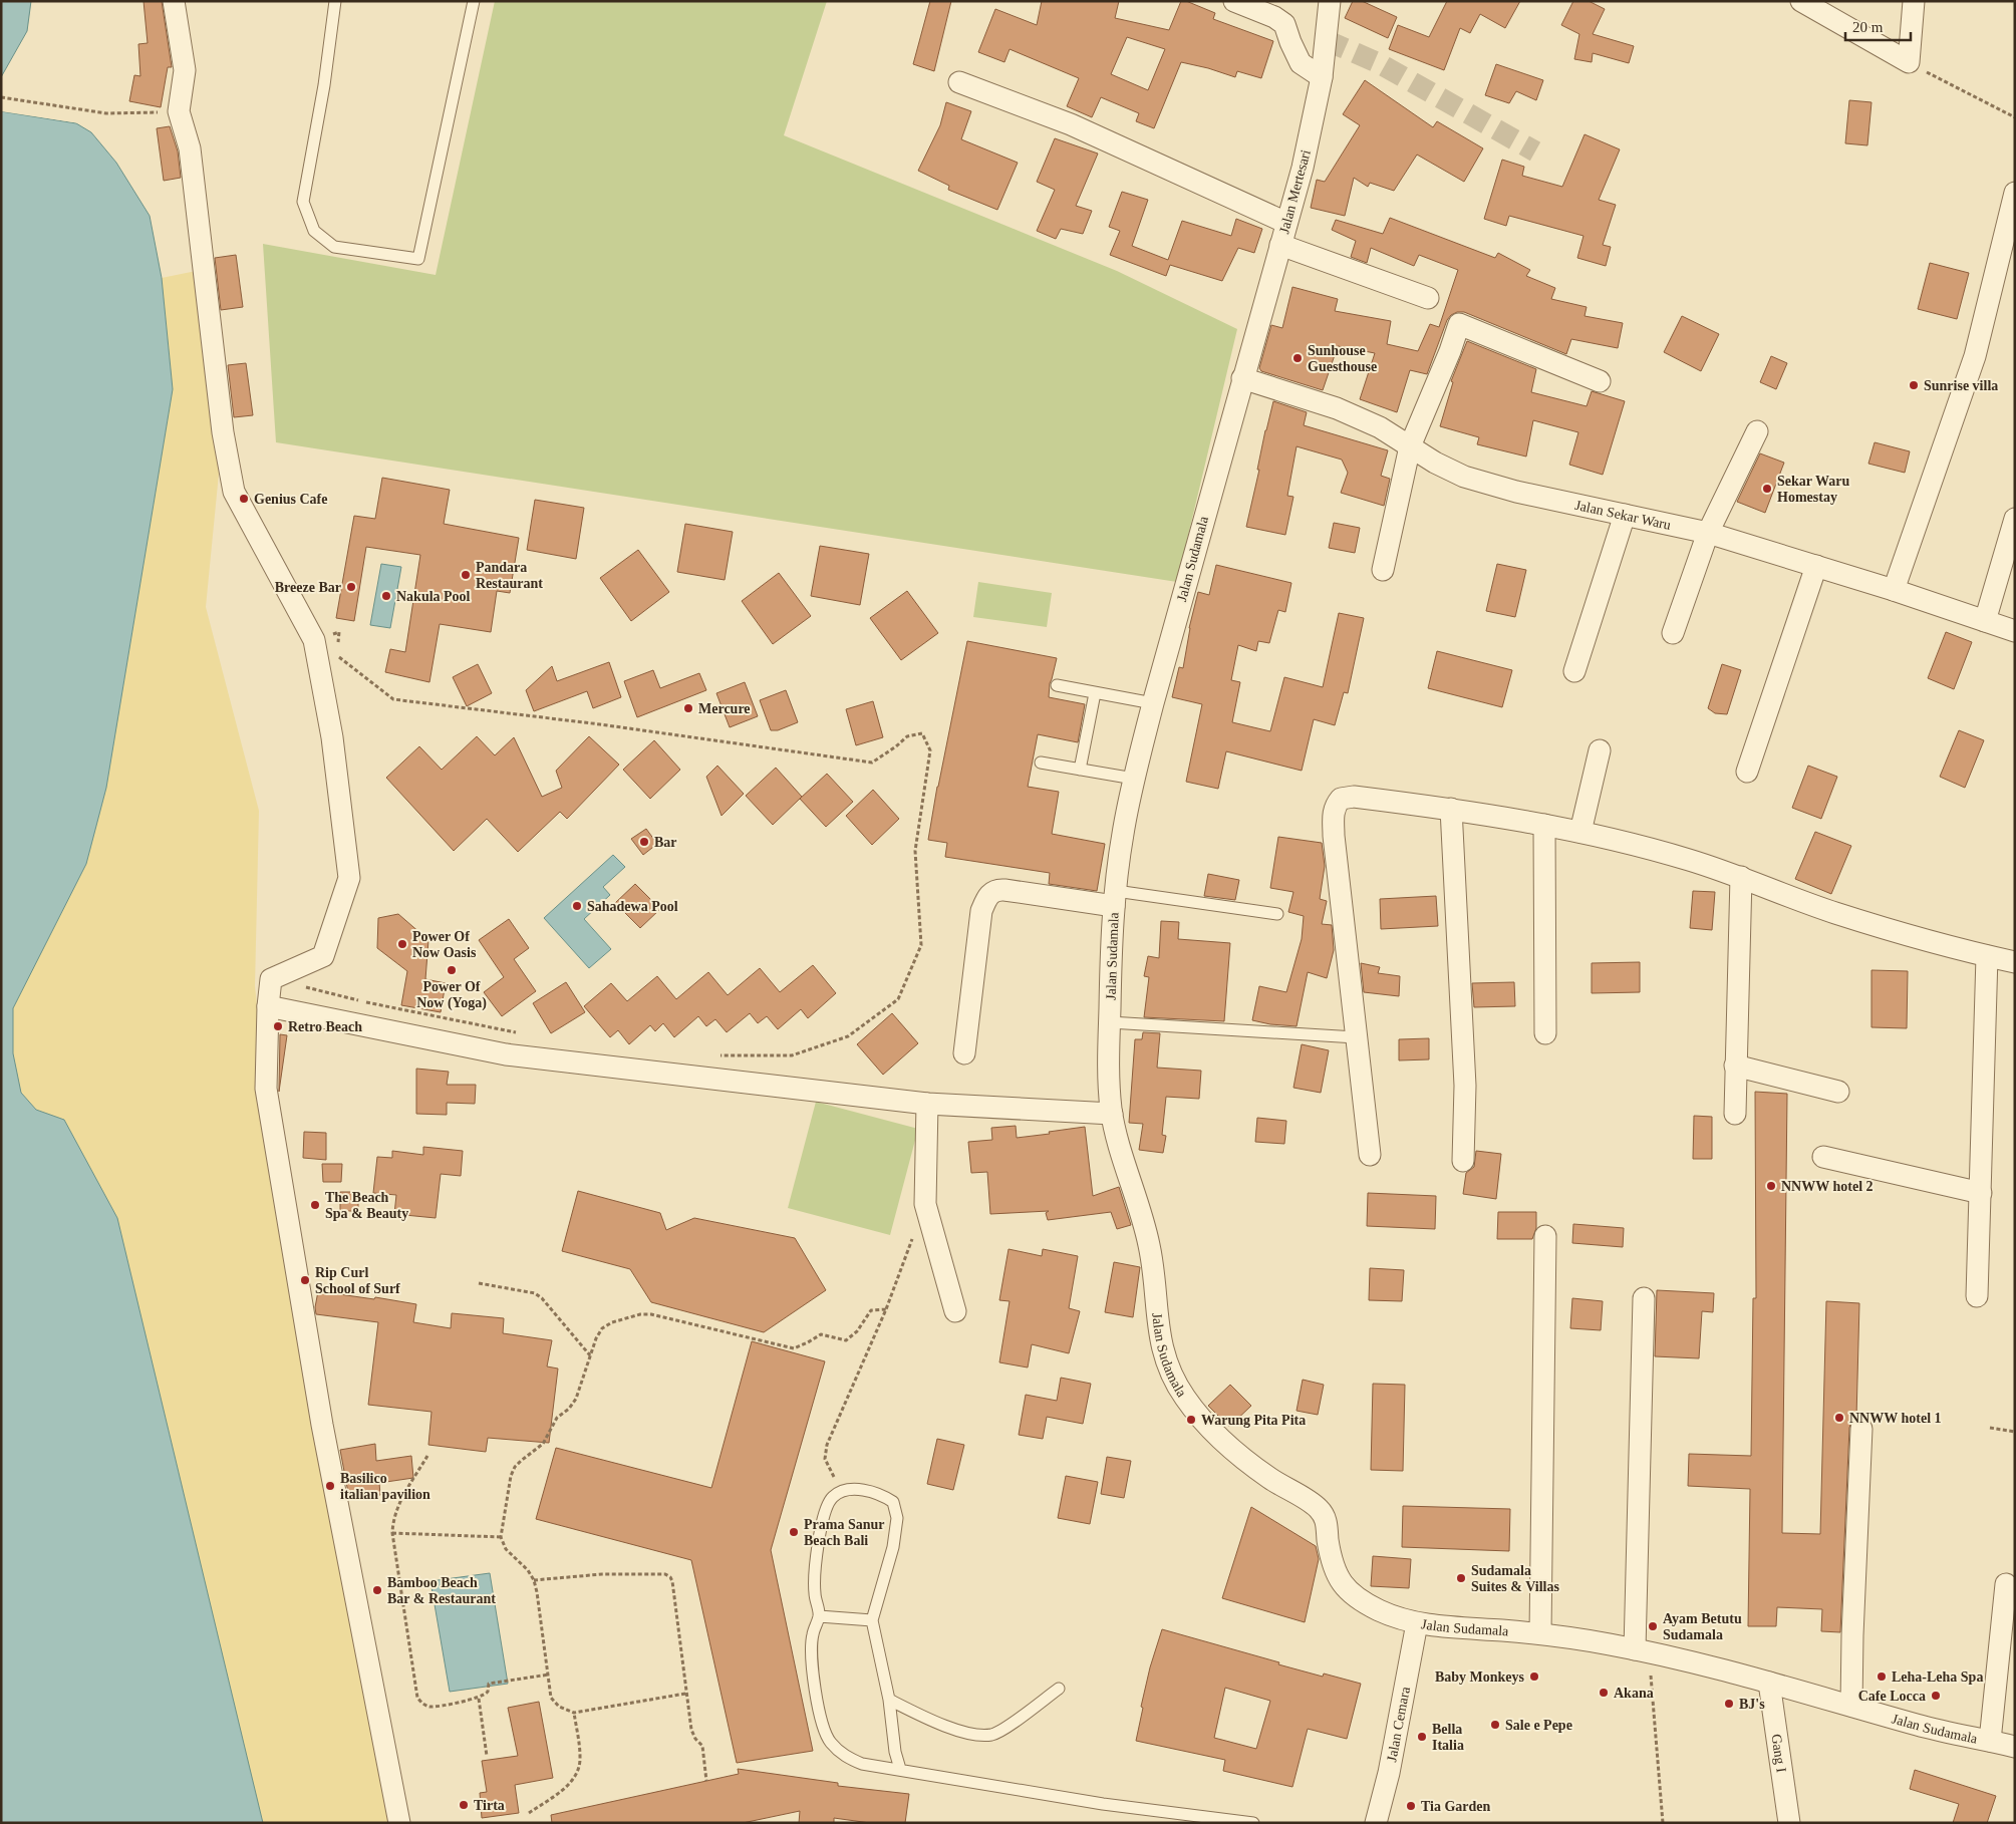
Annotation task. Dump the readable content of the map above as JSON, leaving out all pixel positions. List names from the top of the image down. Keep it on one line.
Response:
{"streets":{"street":["Jalan Mertesari","Jalan Sekar Waru","Jalan Sudamala","Jalan Cemara","Gang I"]},"crossings":[["Jalan Mertesari","Jalan Sekar Waru"],["Jalan Mertesari","Jalan Sudamala"],["Jalan Sekar Waru","Jalan Sudamala"],["Jalan Sudamala","Jalan Cemara"],["Jalan Sudamala","Gang I"]],"places":["Sunhouse Guesthouse","Sunrise villa","Sekar Waru Homestay","Genius Cafe","Pandara Restaurant","Breeze Bar","Nakula Pool","Mercure","Bar","Sahadewa Pool","Power Of Now Oasis","Power Of Now (Yoga)","Retro Beach","NNWW hotel 2","The Beach Spa & Beauty","Rip Curl School of Surf","NNWW hotel 1","Warung Pita Pita","Basilico italian pavilion","Prama Sanur Beach Bali","Sudamala Suites & Villas","Bamboo Beach Bar & Restaurant","Ayam Betutu Sudamala","Baby Monkeys","Leha-Leha Spa","Akana","Cafe Locca","BJ's","Sale e Pepe","Bella Italia","Tirta","Tia Garden"],"scale_bar":"20 m"}
